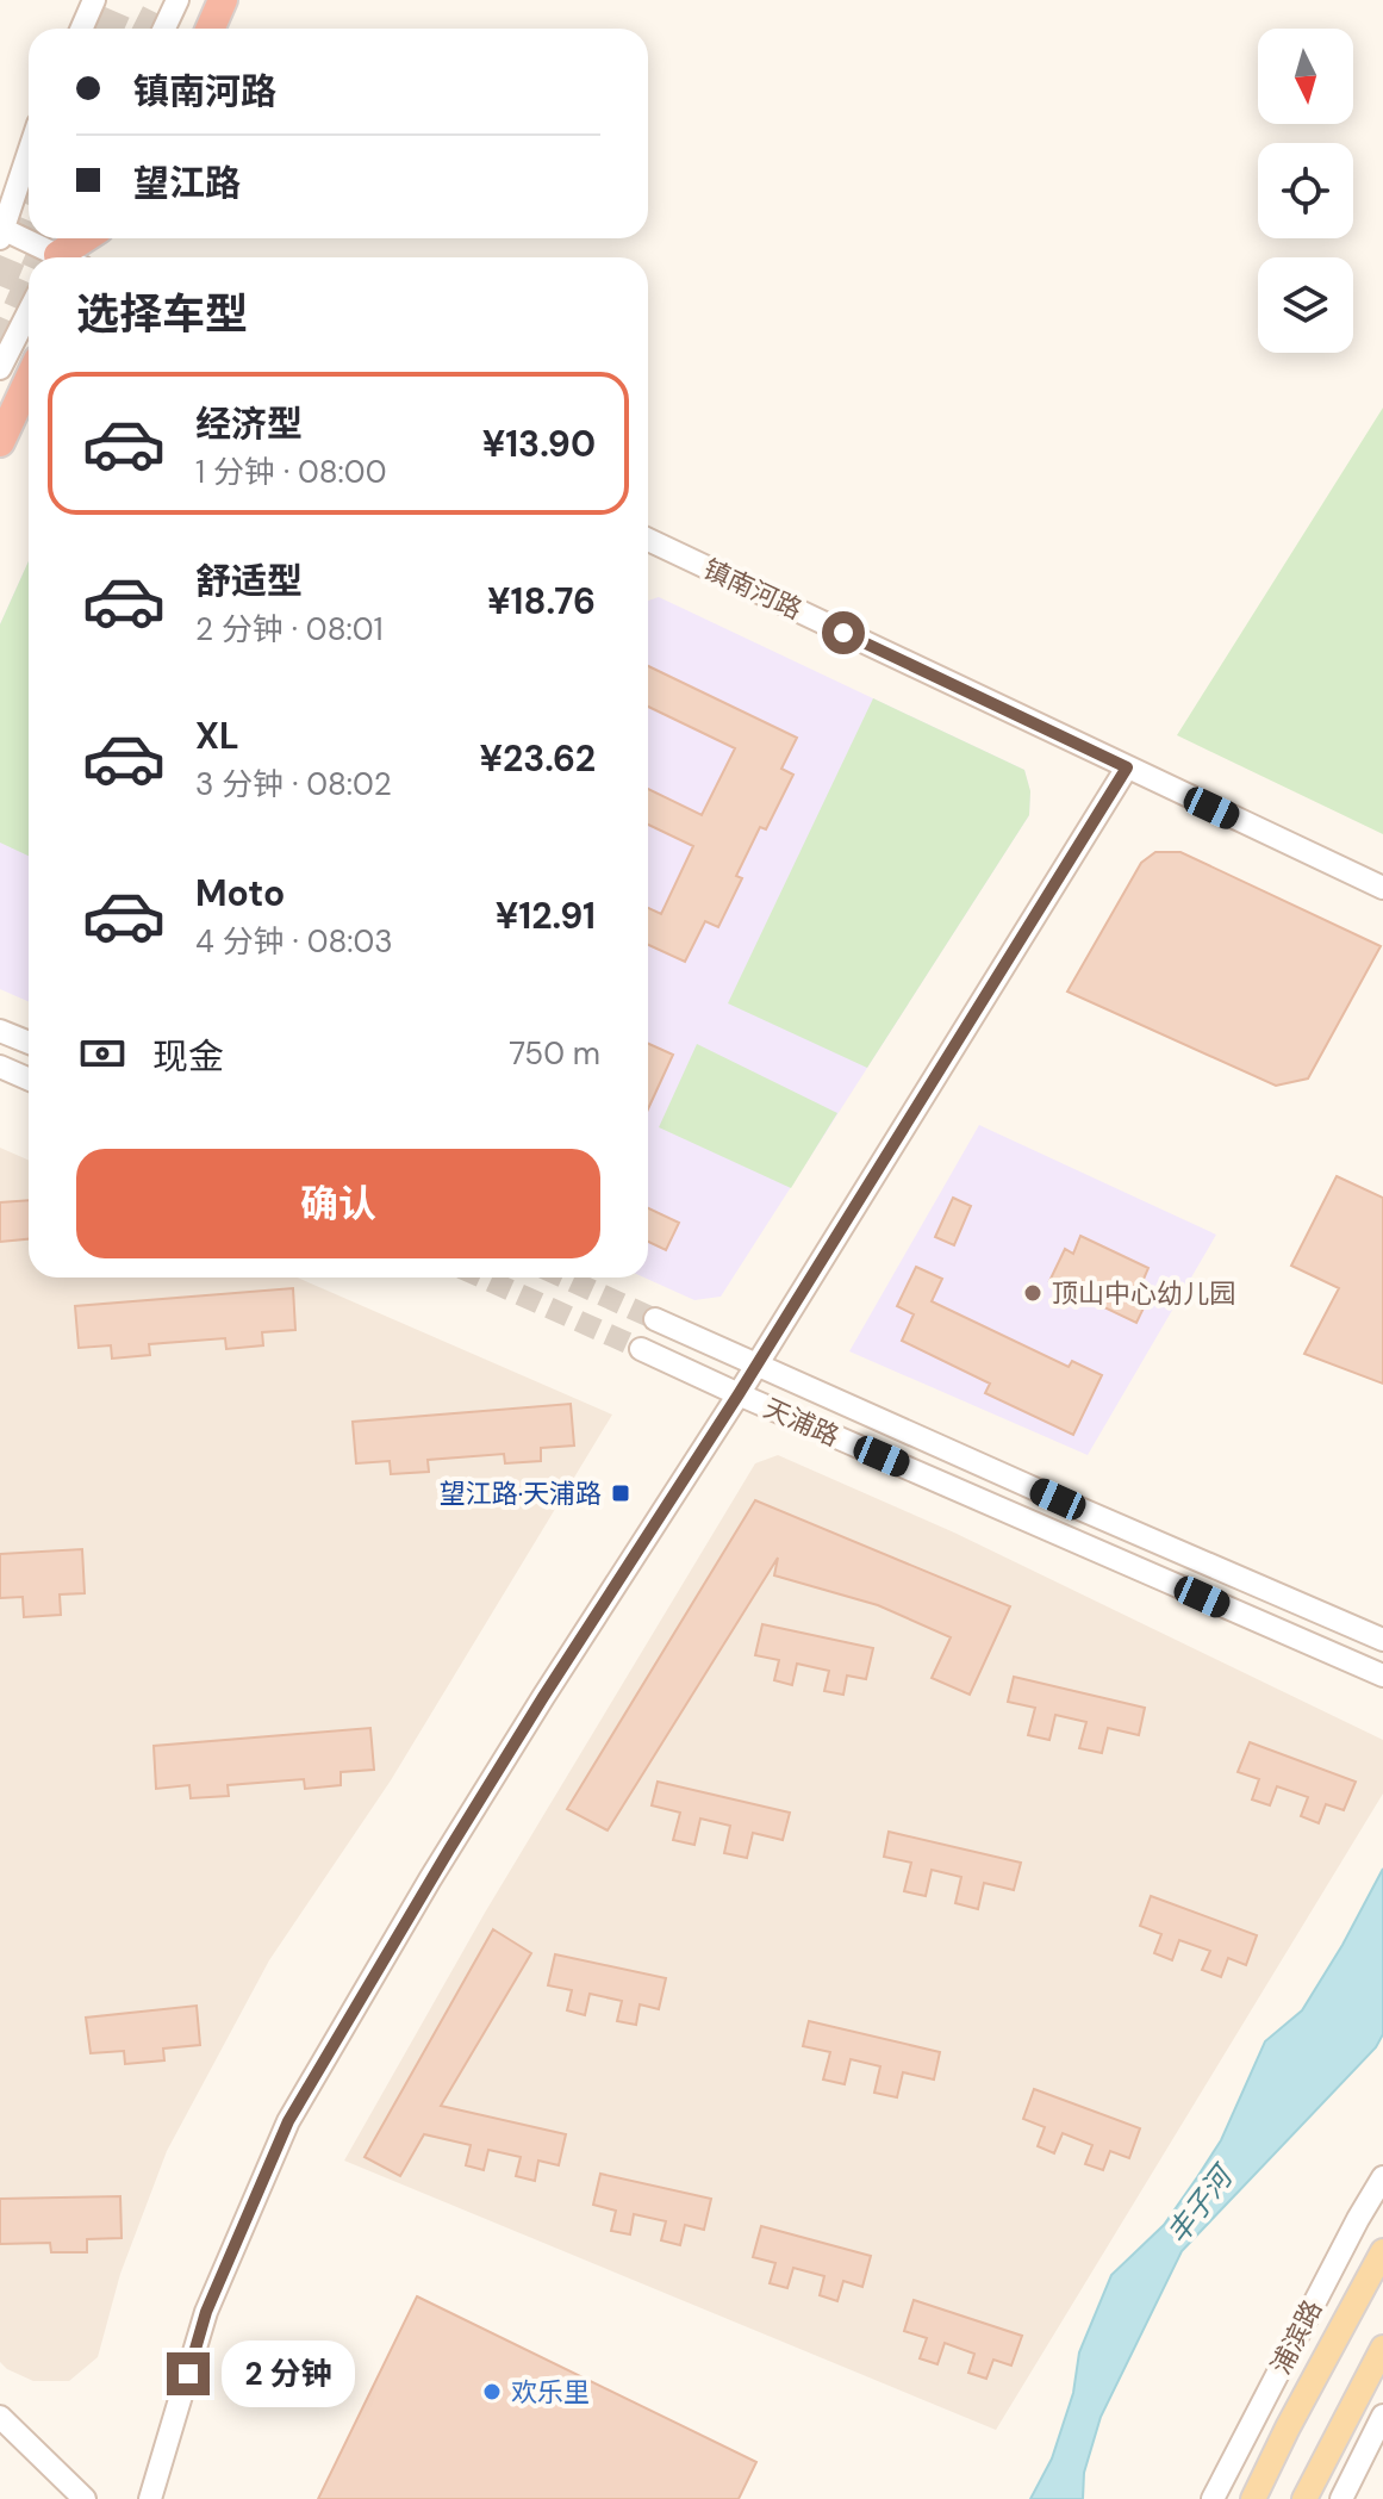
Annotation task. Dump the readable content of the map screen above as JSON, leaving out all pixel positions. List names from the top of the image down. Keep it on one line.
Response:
{"streets":{"main road":["浦滨路"],"street":["镇南河路","天浦路"]},"water":["丰子河"],"places":{"other":["顶山中心幼儿园","欢乐里"],"transit":["望江路·天浦路"]},"north":"bottom","page":{"banner":["镇南河路","望江路"],"heading":"选择车型","list":[{"name":"经济型","note":"1 分钟 · 08:00","value":"¥13.90"},{"name":"舒适型","note":"2 分钟 · 08:01","value":"¥18.76"},{"name":"XL","note":"3 分钟 · 08:02","value":"¥23.62"},{"name":"Moto","note":"4 分钟 · 08:03","value":"¥12.91"}],"pay":["现金","750 m"],"buttons":"确认","bubble":"2 分钟"}}
